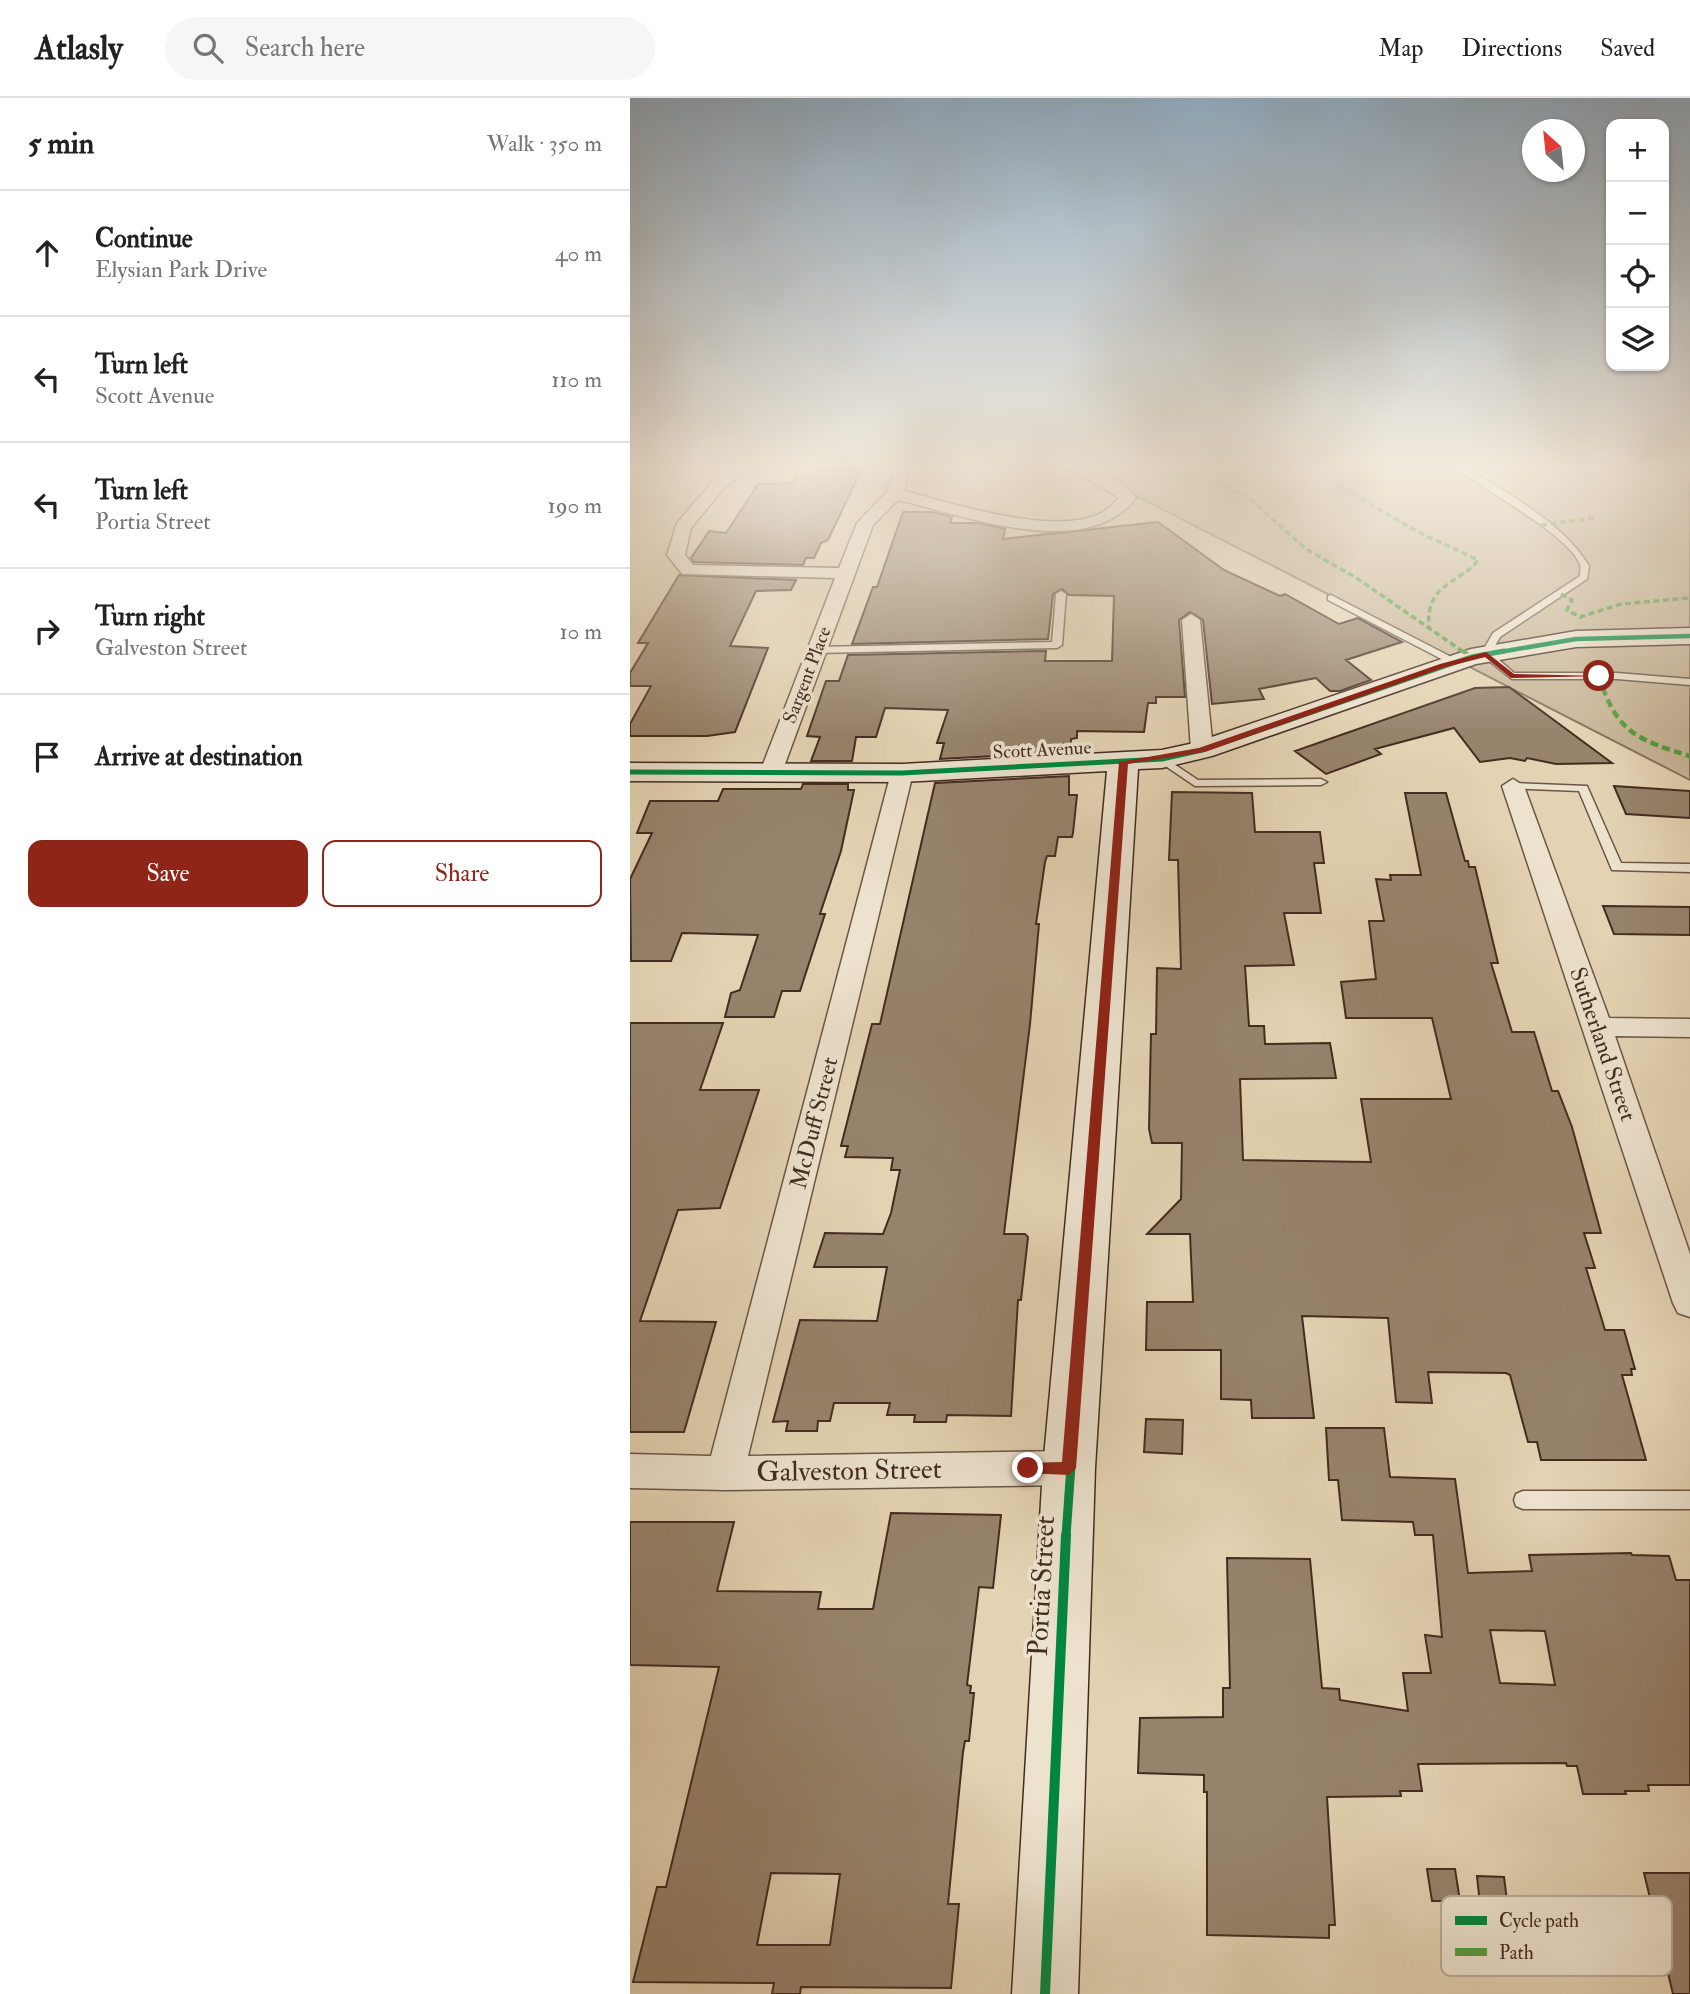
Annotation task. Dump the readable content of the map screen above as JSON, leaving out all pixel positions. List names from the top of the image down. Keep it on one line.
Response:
{"streets":{"street":["Sargent Place","Scott Avenue","Sutherland Street","McDuff Street","Galveston Street","Portia Street"]},"crossings":[["Sargent Place","Scott Avenue"],["Scott Avenue","McDuff Street"],["Scott Avenue","Portia Street"],["McDuff Street","Galveston Street"],["Galveston Street","Portia Street"]],"legend":["Cycle path","Path"],"north":"top left","page":{"header":"Atlasly","search":"Search here","nav":["Map","Directions","Saved"],"heading":["5 min","Walk · 350 m"],"map_buttons":["+","−"],"list":[["Continue","Elysian Park Drive","40 m"],["Turn left","Scott Avenue","110 m"],["Turn left","Portia Street","190 m"],["Turn right","Galveston Street","10 m"],"Arrive at destination"],"buttons":["Save","Share"]}}
